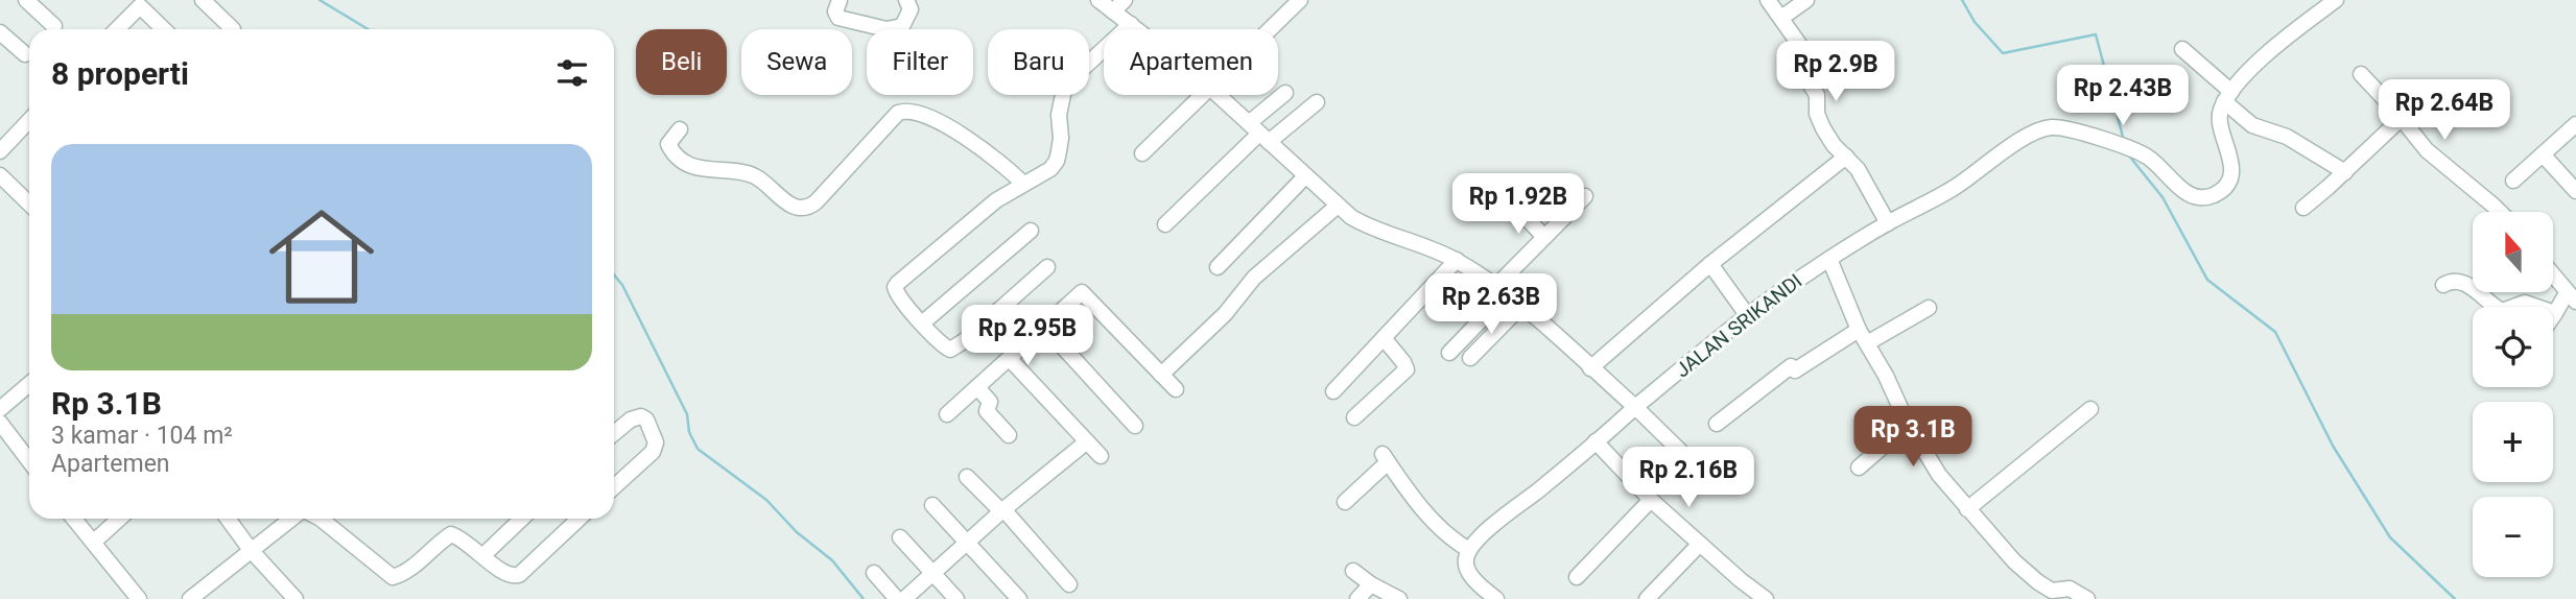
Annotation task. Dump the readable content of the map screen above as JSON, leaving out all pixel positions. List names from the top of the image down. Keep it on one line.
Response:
{"streets":{"street":["JALAN SRIKANDI"]},"north":"top","page":{"chip":["Beli","Sewa","Filter","Baru","Apartemen"],"heading":"8 properti","price":["Rp 2.9B","Rp 2.43B","Rp 2.64B","Rp 1.92B","Rp 2.63B","Rp 2.95B","Rp 3.1B","Rp 2.16B"],"list":[{"name":"Rp 3.1B","note":"3 kamar · 104 m² · Apartemen"}],"map_buttons":["+","−"]}}
